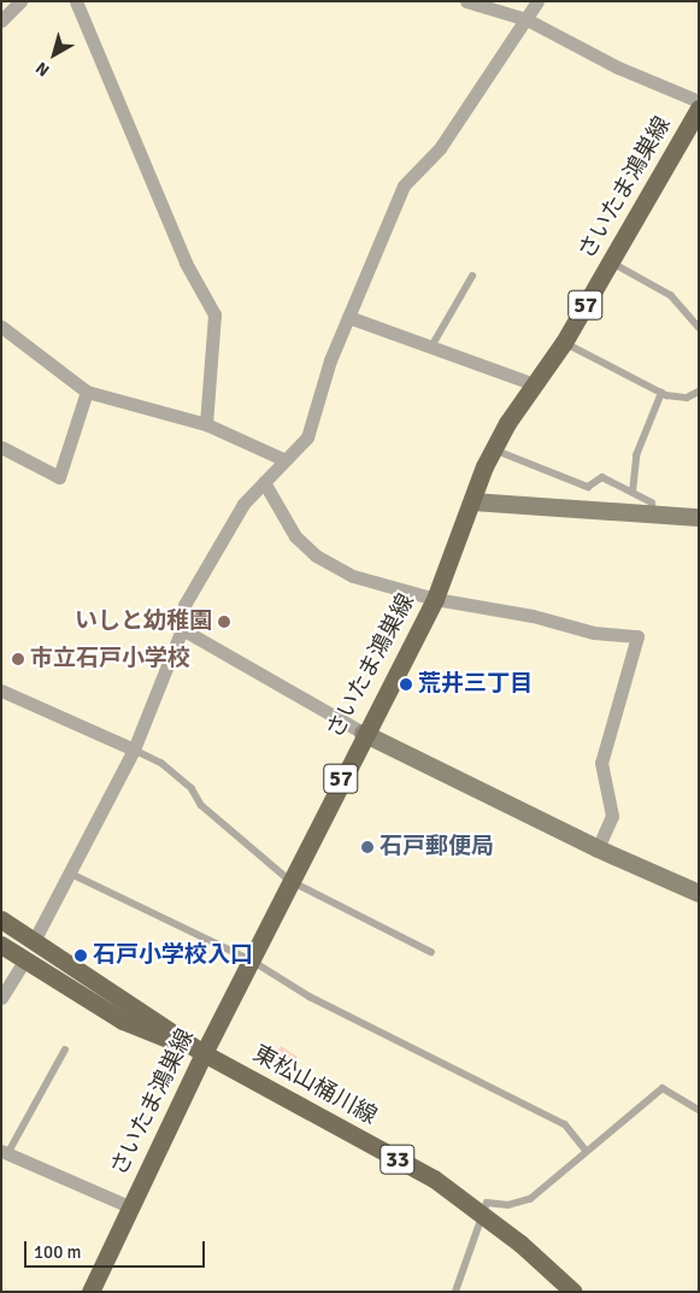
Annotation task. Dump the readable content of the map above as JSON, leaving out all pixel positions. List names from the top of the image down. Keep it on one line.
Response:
{"streets":{"main road":["さいたま鴻巣線","57","東松山桶川線","33"]},"crossings":[["さいたま鴻巣線","東松山桶川線"]],"places":["いしと幼稚園","市立石戸小学校","荒井三丁目","石戸郵便局","石戸小学校入口"],"scale_bar":"100 m","north":"bottom left"}
